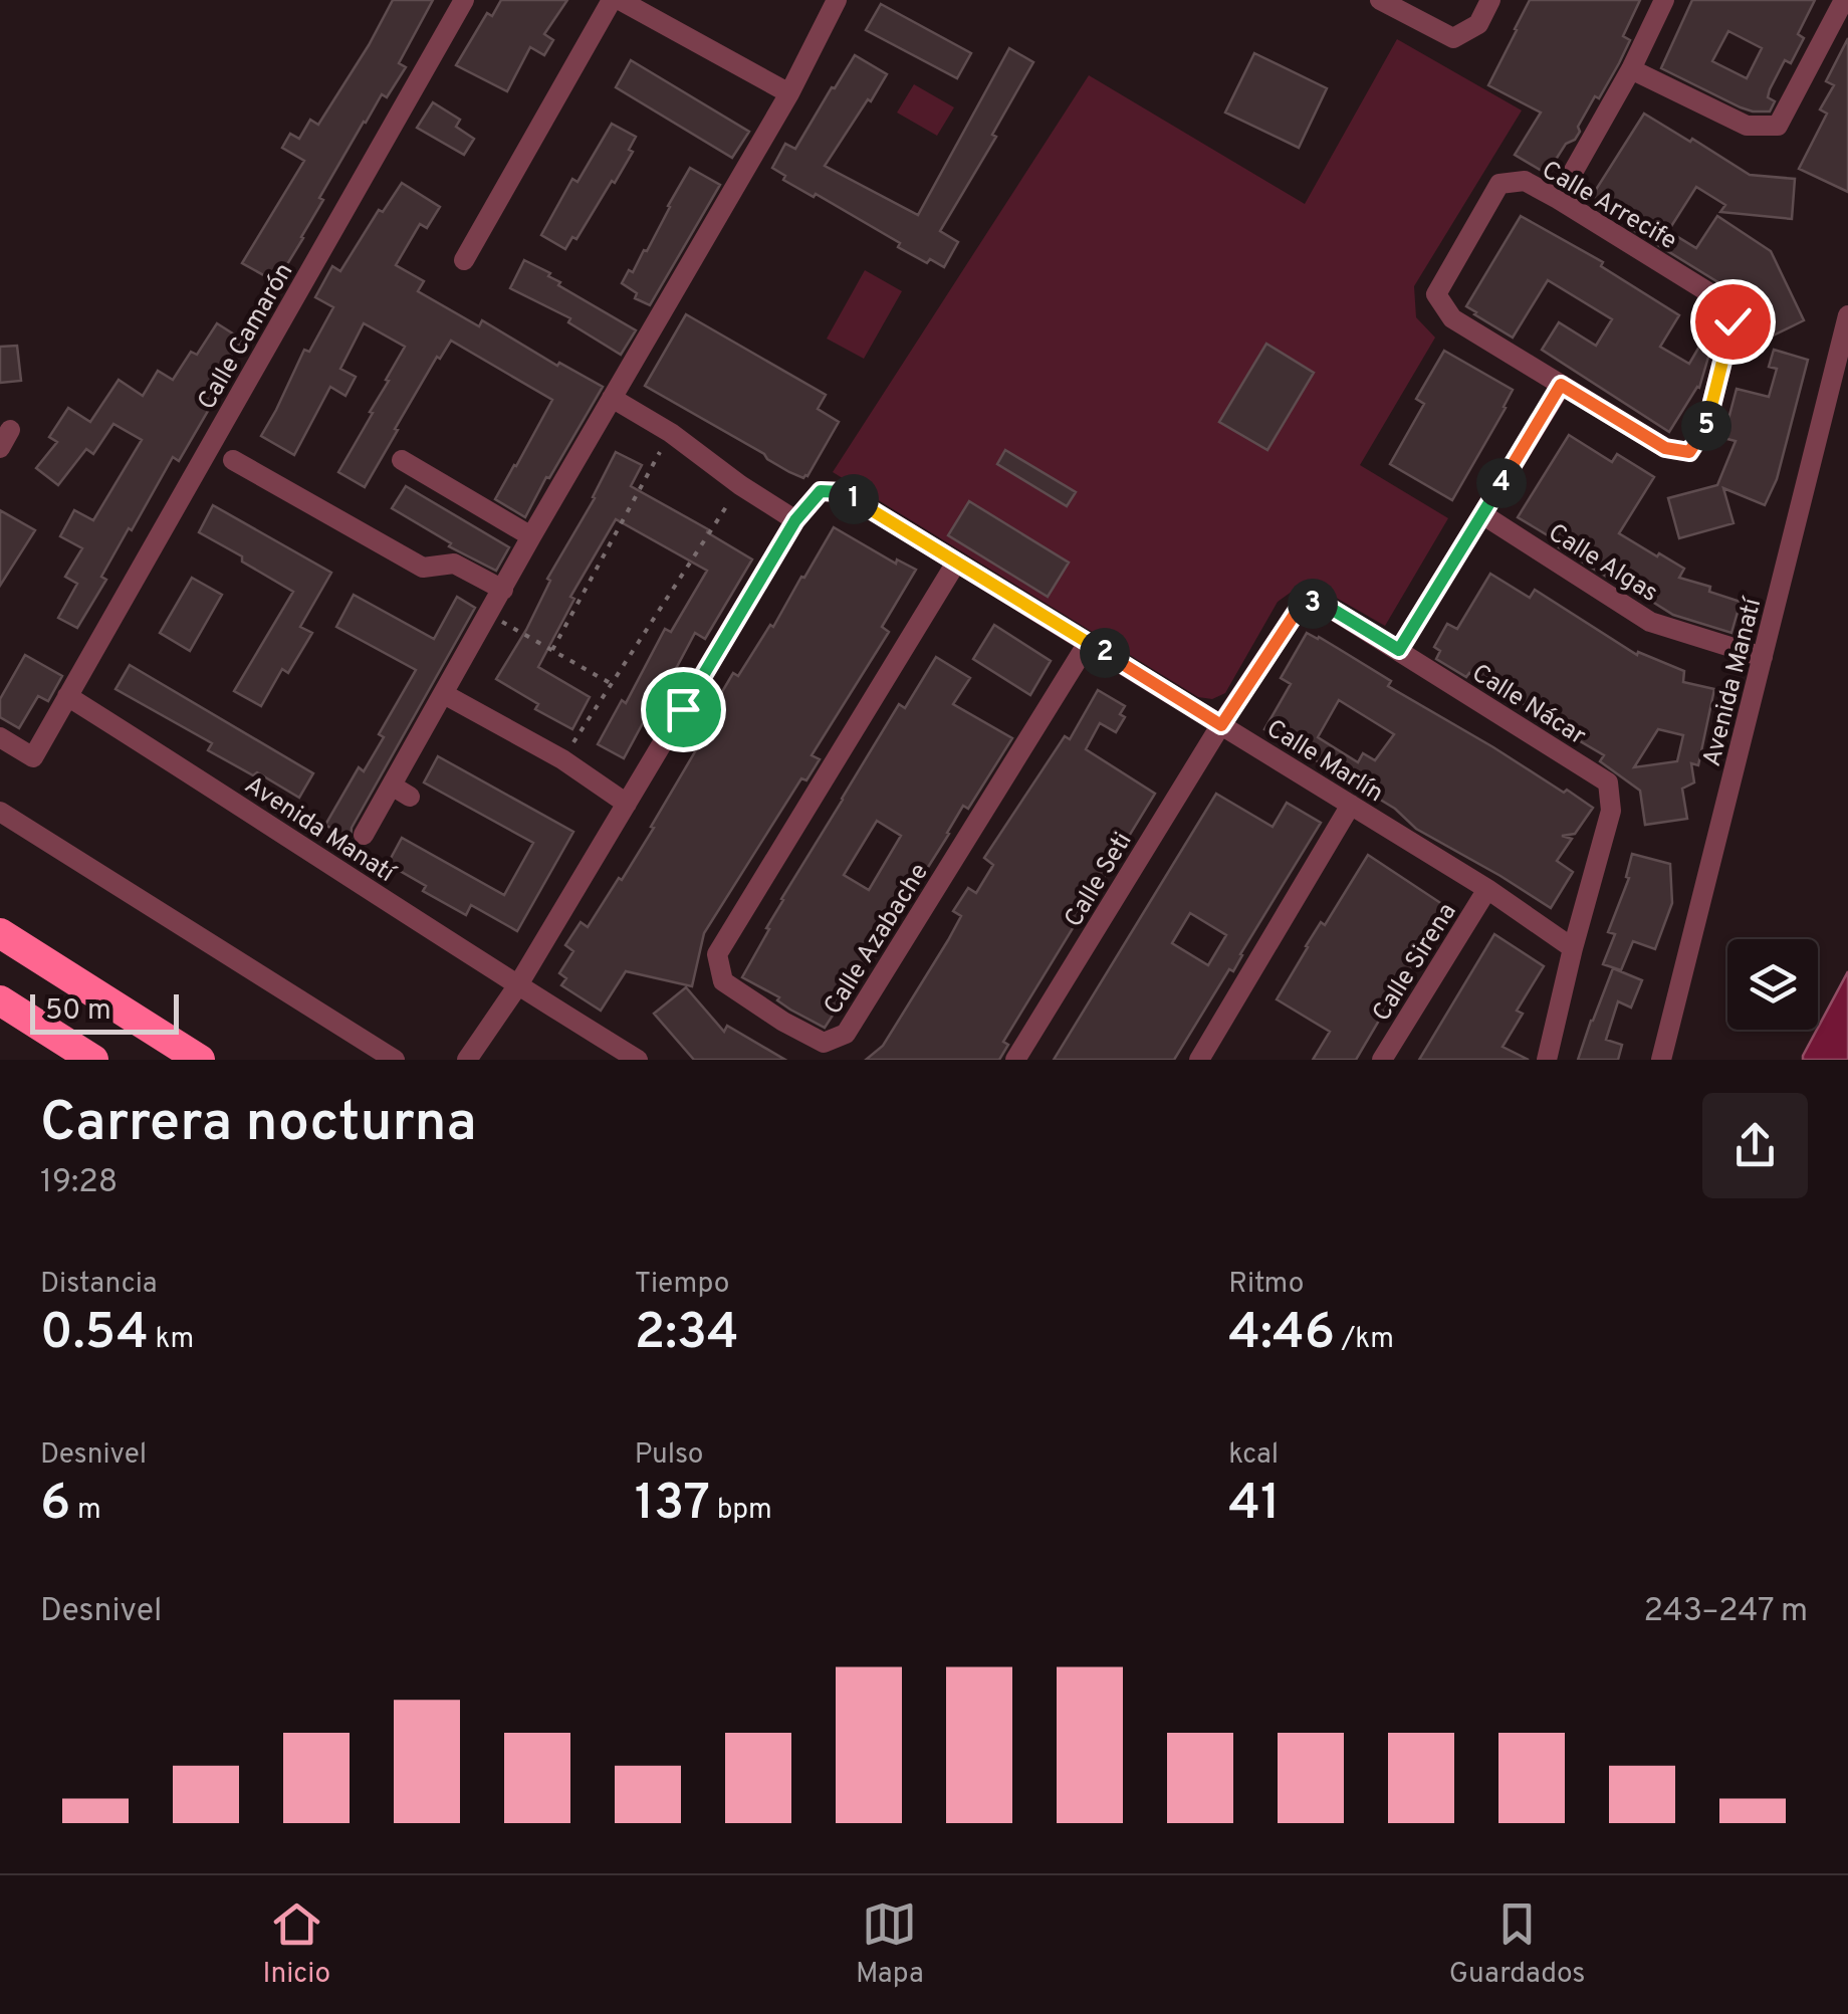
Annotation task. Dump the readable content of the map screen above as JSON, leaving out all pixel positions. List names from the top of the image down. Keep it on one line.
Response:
{"streets":{"street":["Calle Arrecife","Calle Camarón","Calle Algas","Avenida Manatí","Calle Nácar","Calle Marlín","Calle Seti","Calle Azabache","Calle Sirena"]},"crossings":[["Calle Camarón","Avenida Manatí"],["Calle Algas","Avenida Manatí"],["Avenida Manatí","Calle Marlín"],["Calle Nácar","Calle Marlín"],["Calle Nácar","Calle Seti"],["Calle Marlín","Calle Seti"],["Calle Marlín","Calle Azabache"],["Calle Marlín","Calle Sirena"]],"scale_bar":"50 m","page":{"pins":["5","4","1","3","2"],"scale":"50 m","heading":["Carrera nocturna","19:28"],"stats":[["Distancia","0.54 km"],["Tiempo","2:34"],["Ritmo","4:46 /km"],["Desnivel","6 m"],["Pulso","137 bpm"],["kcal","41"]],"chart":["Desnivel","243–247 m"],"tabs":["Inicio","Mapa","Guardados"]}}
